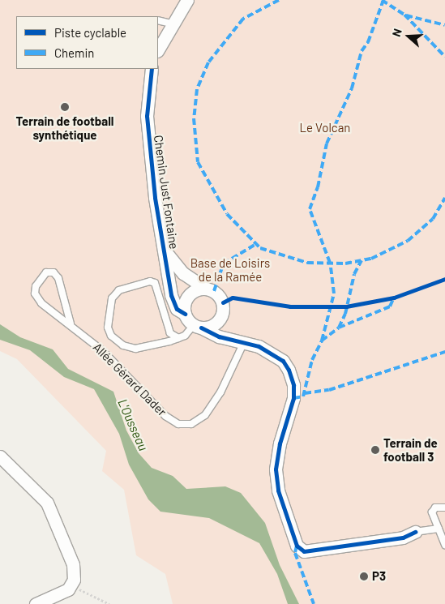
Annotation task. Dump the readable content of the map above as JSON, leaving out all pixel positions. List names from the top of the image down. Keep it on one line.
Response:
{"streets":{"street":["Chemin Just Fontaine"],"lane":["Allée Gérard Dader"]},"water":["L'Ousseau"],"parks":["Le Volcan","Base de Loisirs de la Ramée"],"places":["Terrain de football synthétique","Terrain de football 3","P3"],"legend":["Piste cyclable","Chemin"],"north":"left"}
